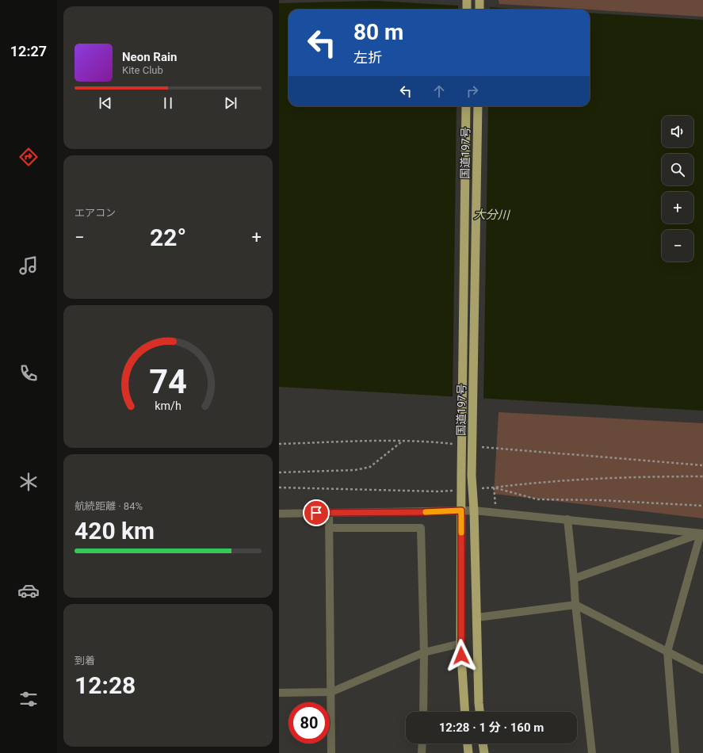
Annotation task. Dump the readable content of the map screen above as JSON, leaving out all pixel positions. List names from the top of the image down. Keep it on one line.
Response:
{"streets":{"highway":["国道197号"]},"water":["大分川"],"page":{"tabs":"12:27","turn":["80 m","左折"],"song":["Neon Rain","Kite Club"],"map_buttons":["+","−"],"tile":["エアコン",["航続距離 · 84%","420 km"],["到着","12:28"]],"heat":["−","22°","+"],"limit":"80","trip":"12:28 · 1 分 · 160 m","gauge":["74","km/h"]}}
